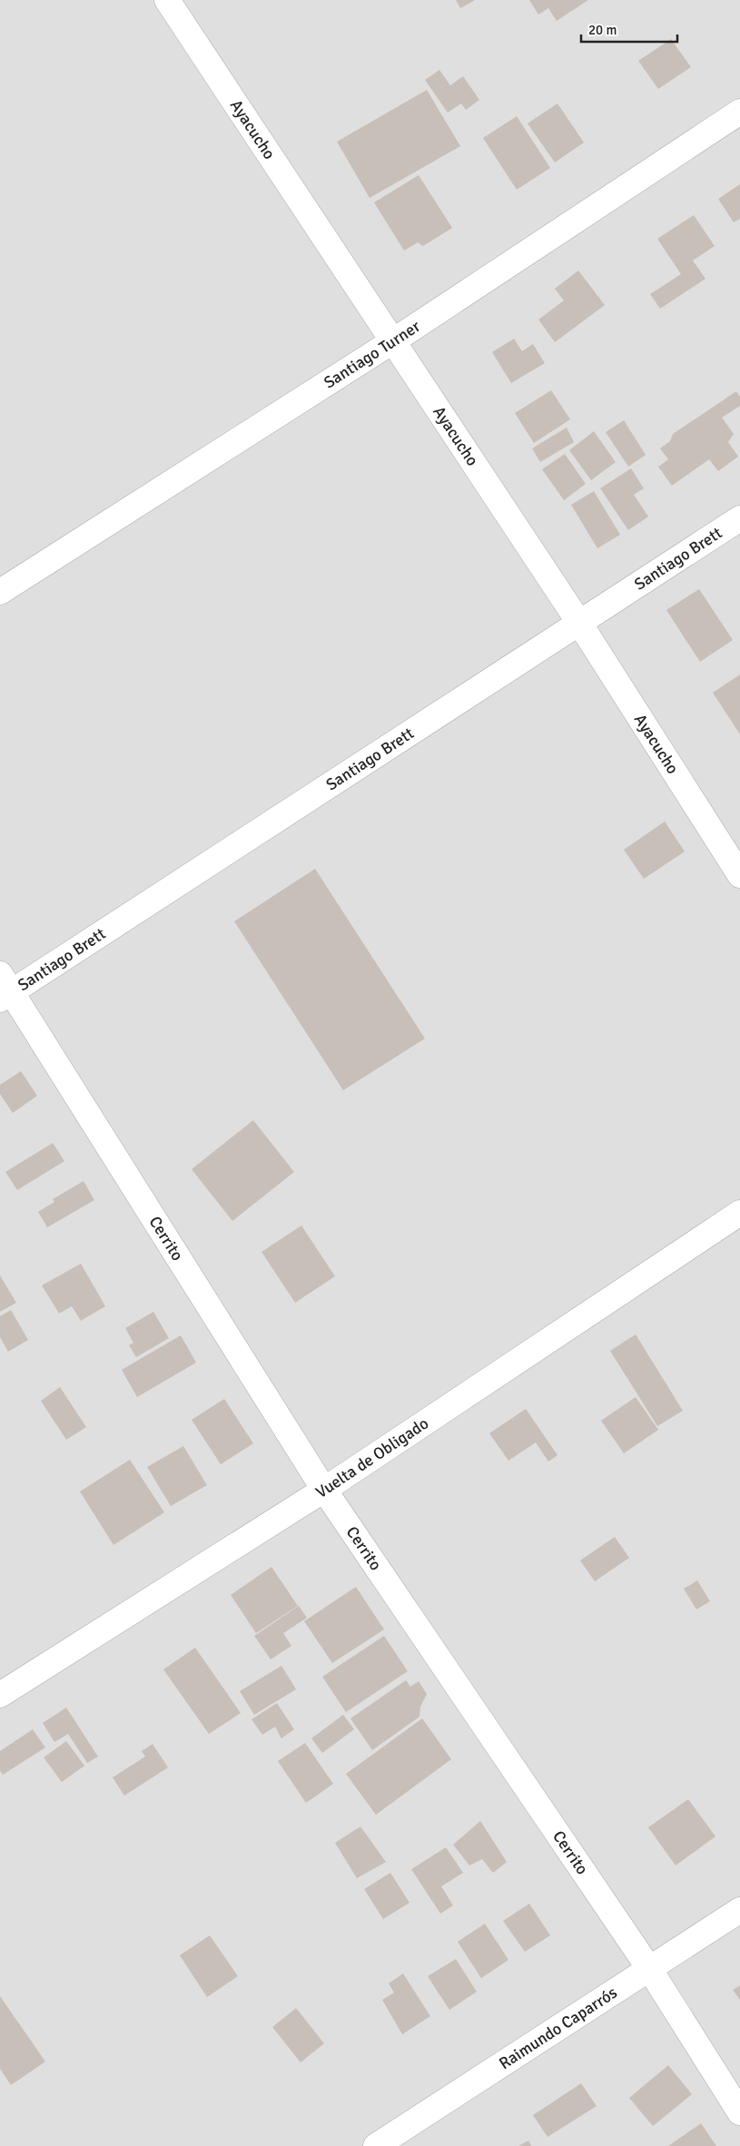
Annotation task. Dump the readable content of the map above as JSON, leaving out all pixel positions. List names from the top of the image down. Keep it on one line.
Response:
{"streets":{"street":["Ayacucho","Santiago Turner","Santiago Brett","Cerrito","Vuelta de Obligado","Raimundo Caparrós"]},"crossings":[["Ayacucho","Santiago Turner"],["Ayacucho","Santiago Brett"],["Santiago Brett","Cerrito"],["Cerrito","Vuelta de Obligado"],["Cerrito","Raimundo Caparrós"]],"scale_bar":"20 m"}
